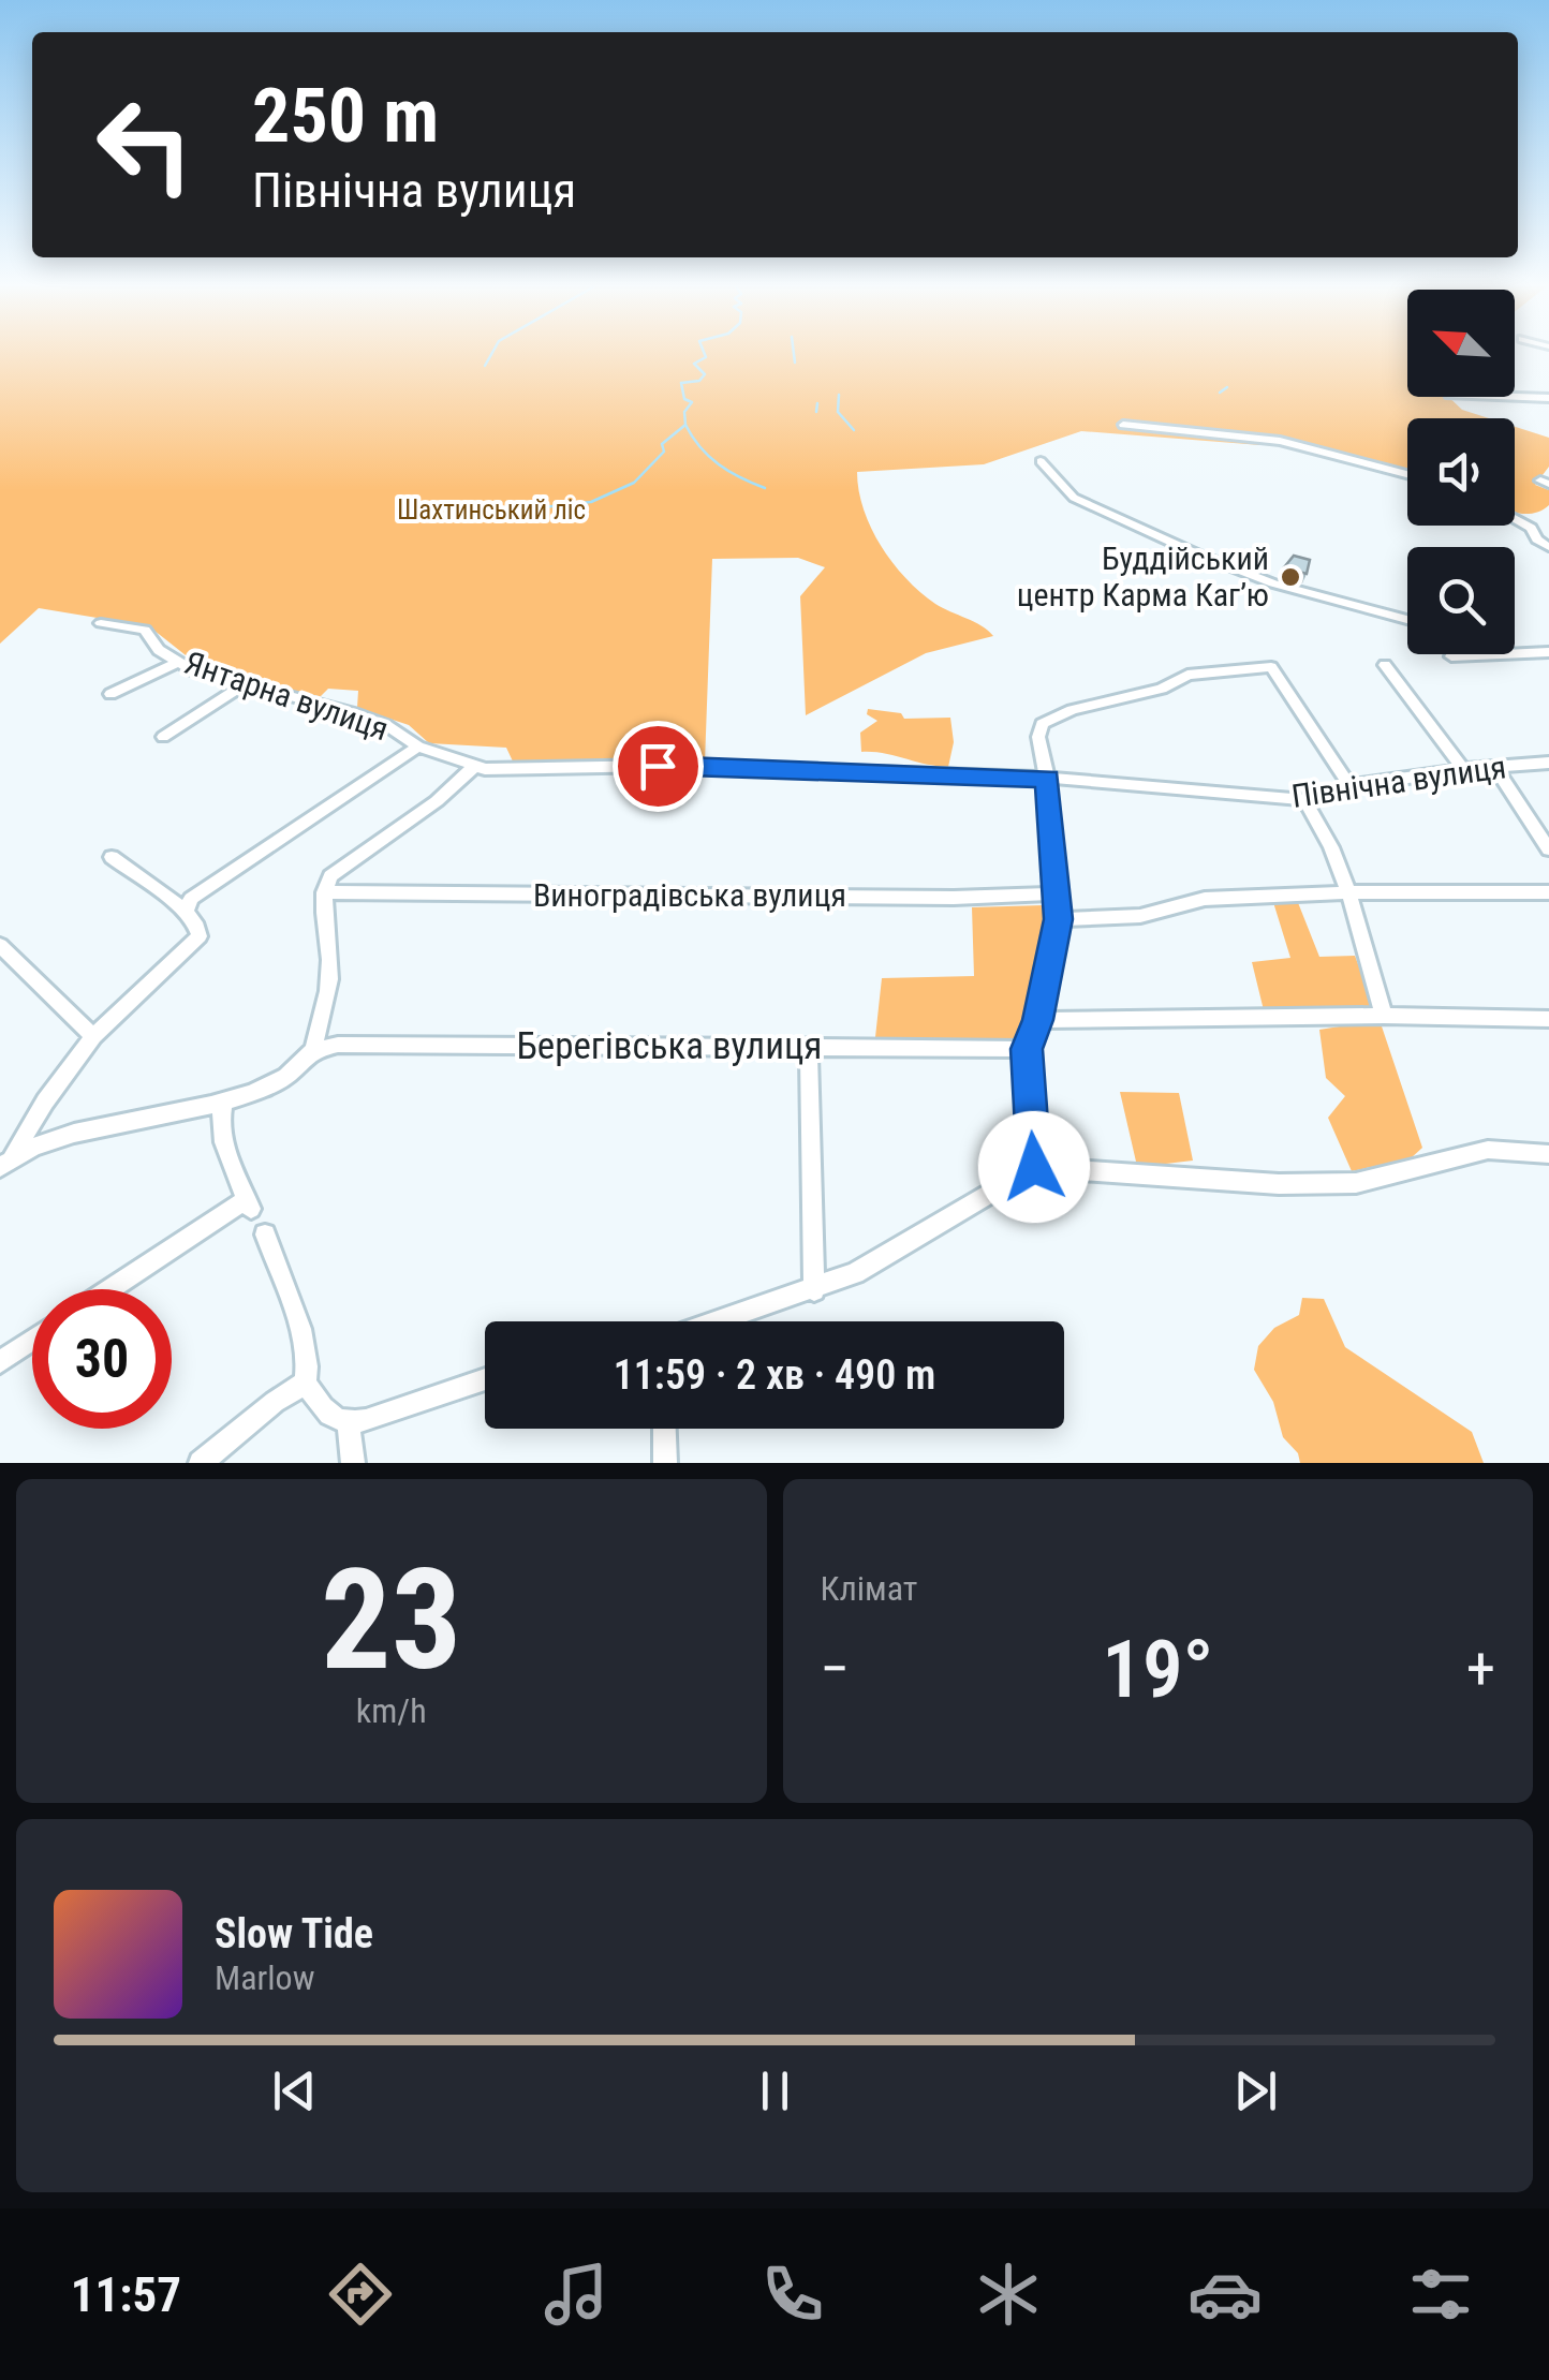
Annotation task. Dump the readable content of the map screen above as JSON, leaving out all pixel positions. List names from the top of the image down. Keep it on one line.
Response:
{"streets":{"street":["Янтарна вулиця","Північна вулиця","Виноградівська вулиця","Берегівська вулиця"]},"crossings":[["Янтарна вулиця","Північна вулиця"]],"parks":["Шахтинський ліс"],"places":["Буддійський центр Карма Кагʼю"],"north":"top left","page":{"turn":["250 m","Північна вулиця"],"limit":"30","trip":"11:59 · 2 хв · 490 m","tile":[["23","km/h"],"Клімат"],"heat":["−","19°","+"],"song":["Slow Tide","Marlow"],"tabs":"11:57"}}
